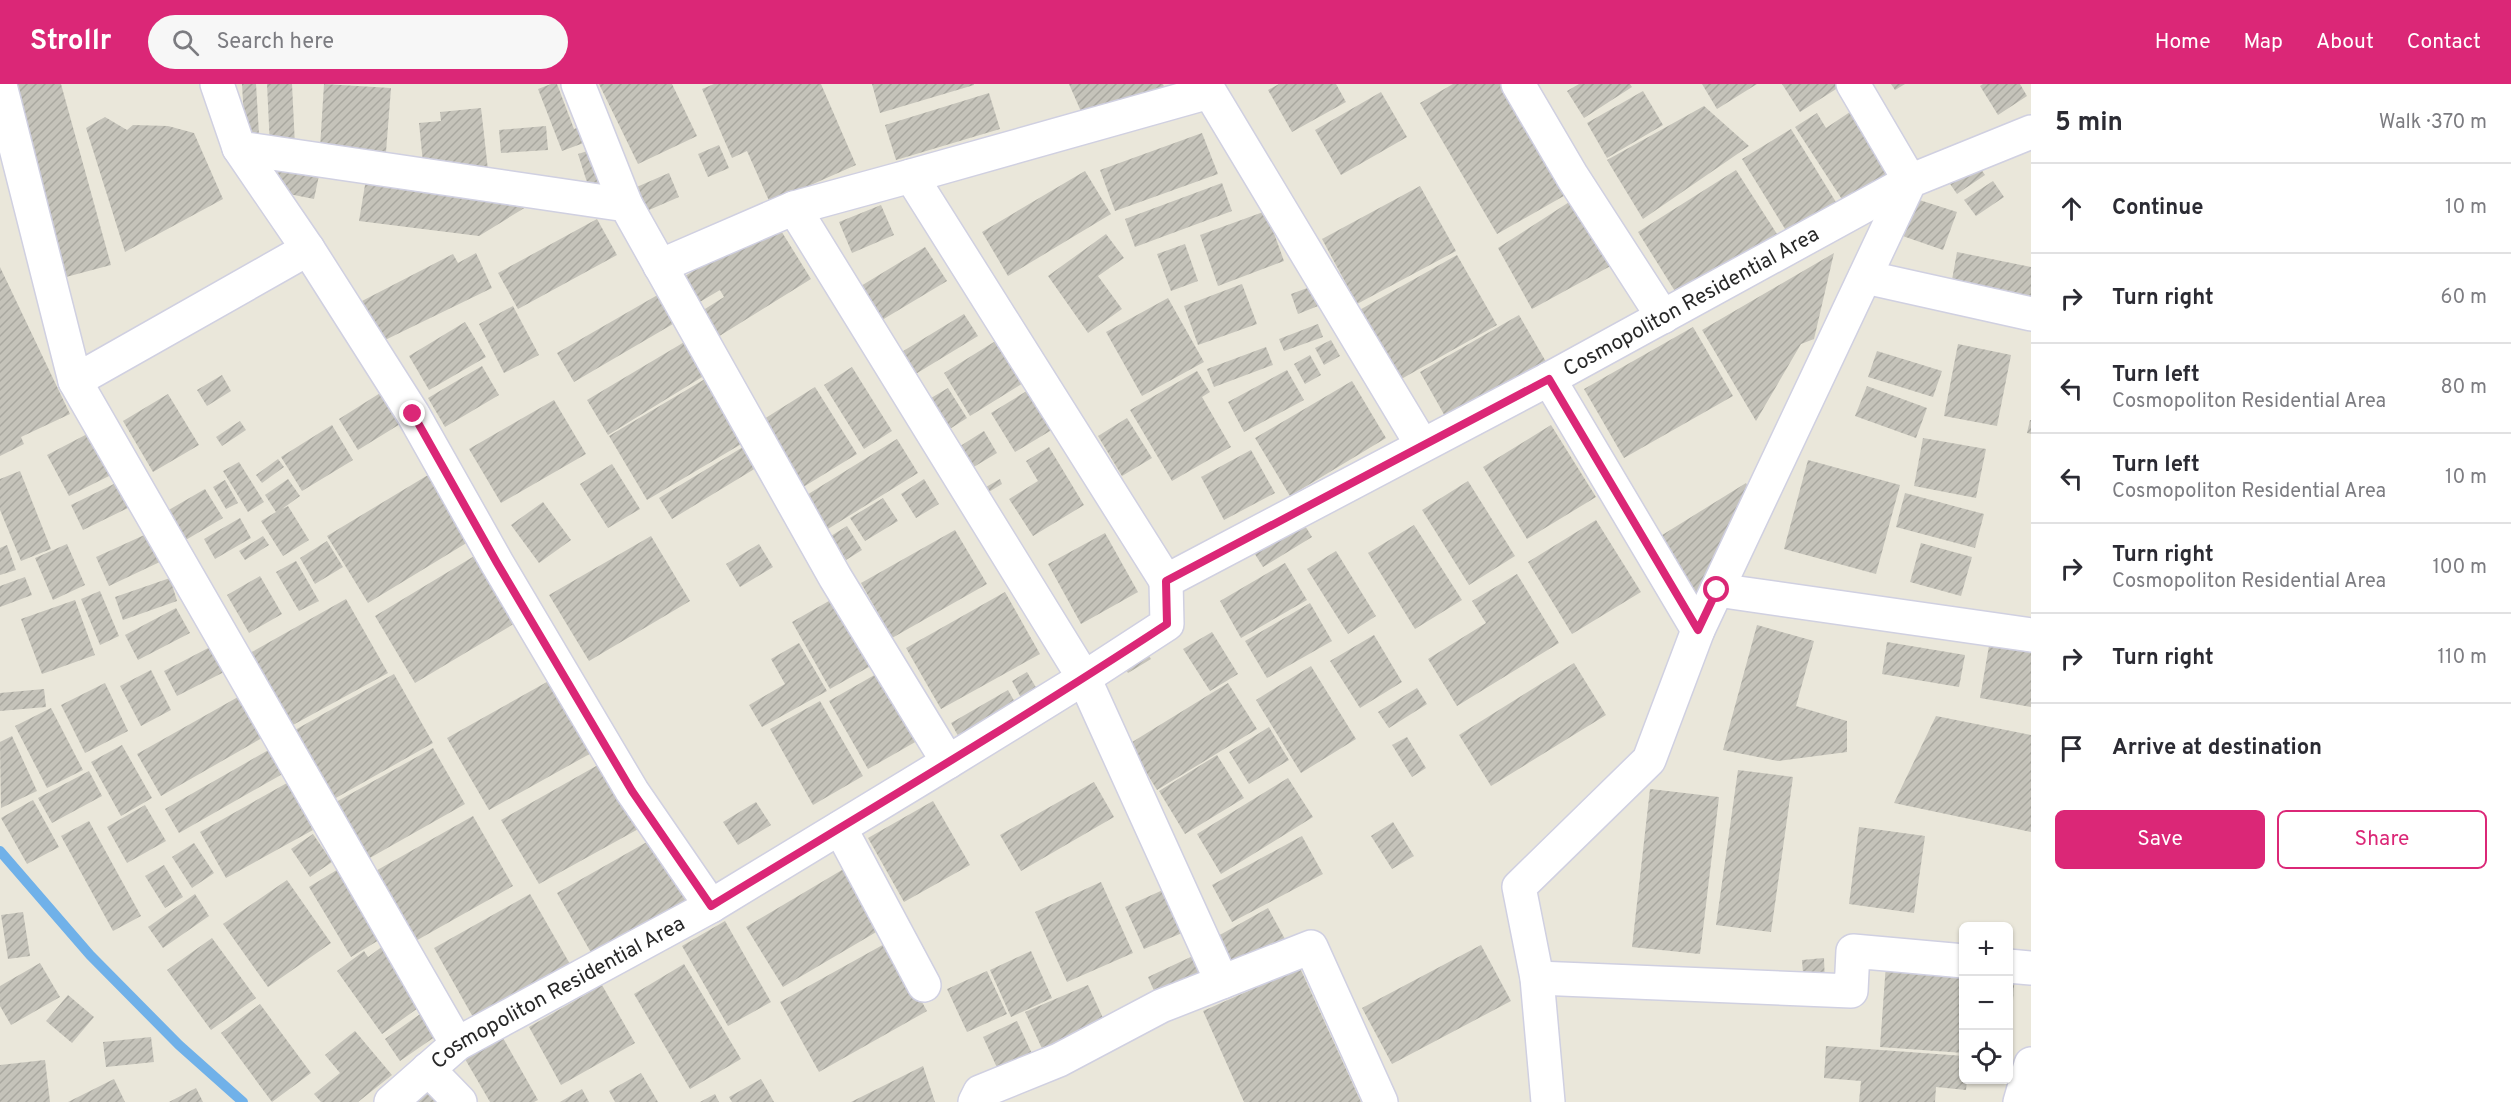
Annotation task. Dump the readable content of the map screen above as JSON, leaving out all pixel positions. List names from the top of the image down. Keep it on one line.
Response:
{"streets":{"street":["Cosmopoliton Residential Area"]},"page":{"header":"Strollr","search":"Search here","nav":["Home","Map","About","Contact"],"heading":["5 min","Walk · 370 m"],"list":[["Continue","10 m"],["Turn right","60 m"],["Turn left","Cosmopoliton Residential Area","80 m"],["Turn left","Cosmopoliton Residential Area","10 m"],["Turn right","Cosmopoliton Residential Area","100 m"],["Turn right","110 m"],"Arrive at destination"],"buttons":["Save","Share"],"map_buttons":["+","−"]}}
